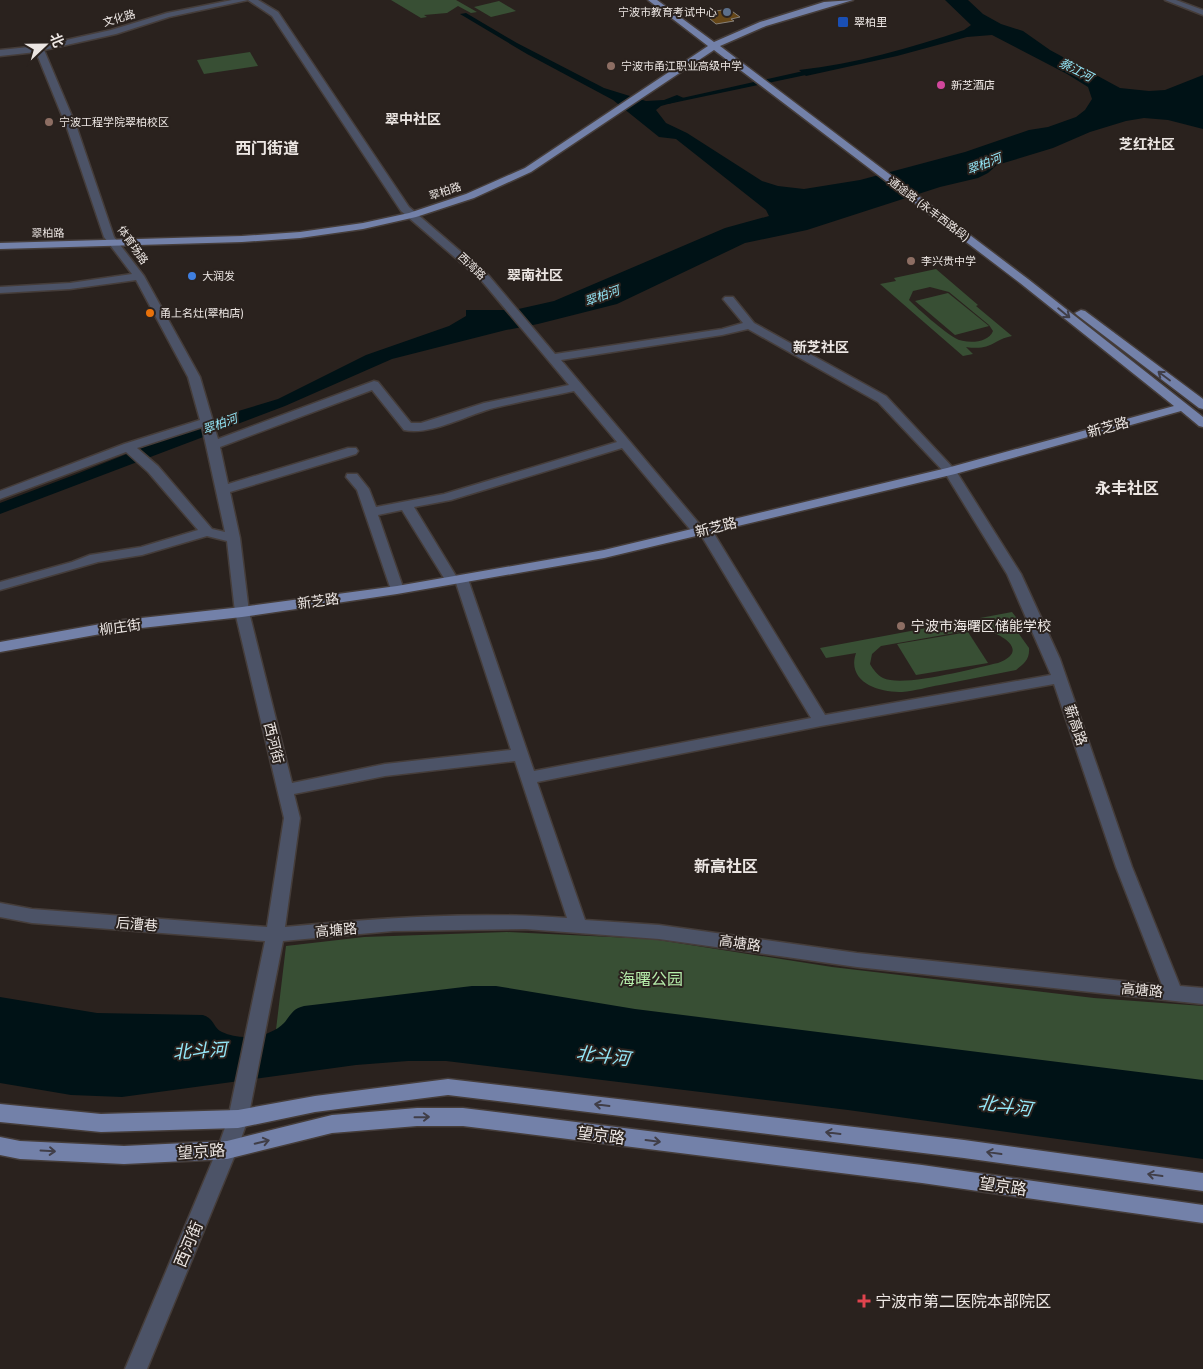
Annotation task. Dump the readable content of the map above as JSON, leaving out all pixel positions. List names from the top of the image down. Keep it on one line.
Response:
{"streets":{"main road":["翠柏路","通途路 (永丰西路段)","新芝路","柳庄街","望京路"],"street":["文化路","体育场路","西湾路","薪高路","西河街","后漕巷","高塘路"]},"crossings":[["文化路","体育场路"],["翠柏路","通途路 (永丰西路段)"],["翠柏路","体育场路"],["翠柏路","西湾路"],["通途路 (永丰西路段)","新芝路"],["体育场路","西河街"],["西湾路","新芝路"],["新芝路","柳庄街"],["新芝路","薪高路"],["新芝路","西河街"],["柳庄街","西河街"],["薪高路","高塘路"],["西河街","后漕巷"],["西河街","高塘路"],["西河街","望京路"],["后漕巷","高塘路"]],"districts":["翠中社区","芝红社区","西门街道","翠南社区","新芝社区","永丰社区","新高社区"],"water":["蔡江河","翠柏河","北斗河"],"parks":["海曙公园"],"places":{"other":["宁波市教育考试中心","宁波市甬江职业高级中学","新芝酒店","宁波工程学院翠柏校区","李兴贵中学","大润发","甬上名灶(翠柏店)","宁波市海曙区储能学校"],"transit":["翠柏里"],"health":["宁波市第二医院本部院区"]},"north":"right"}
